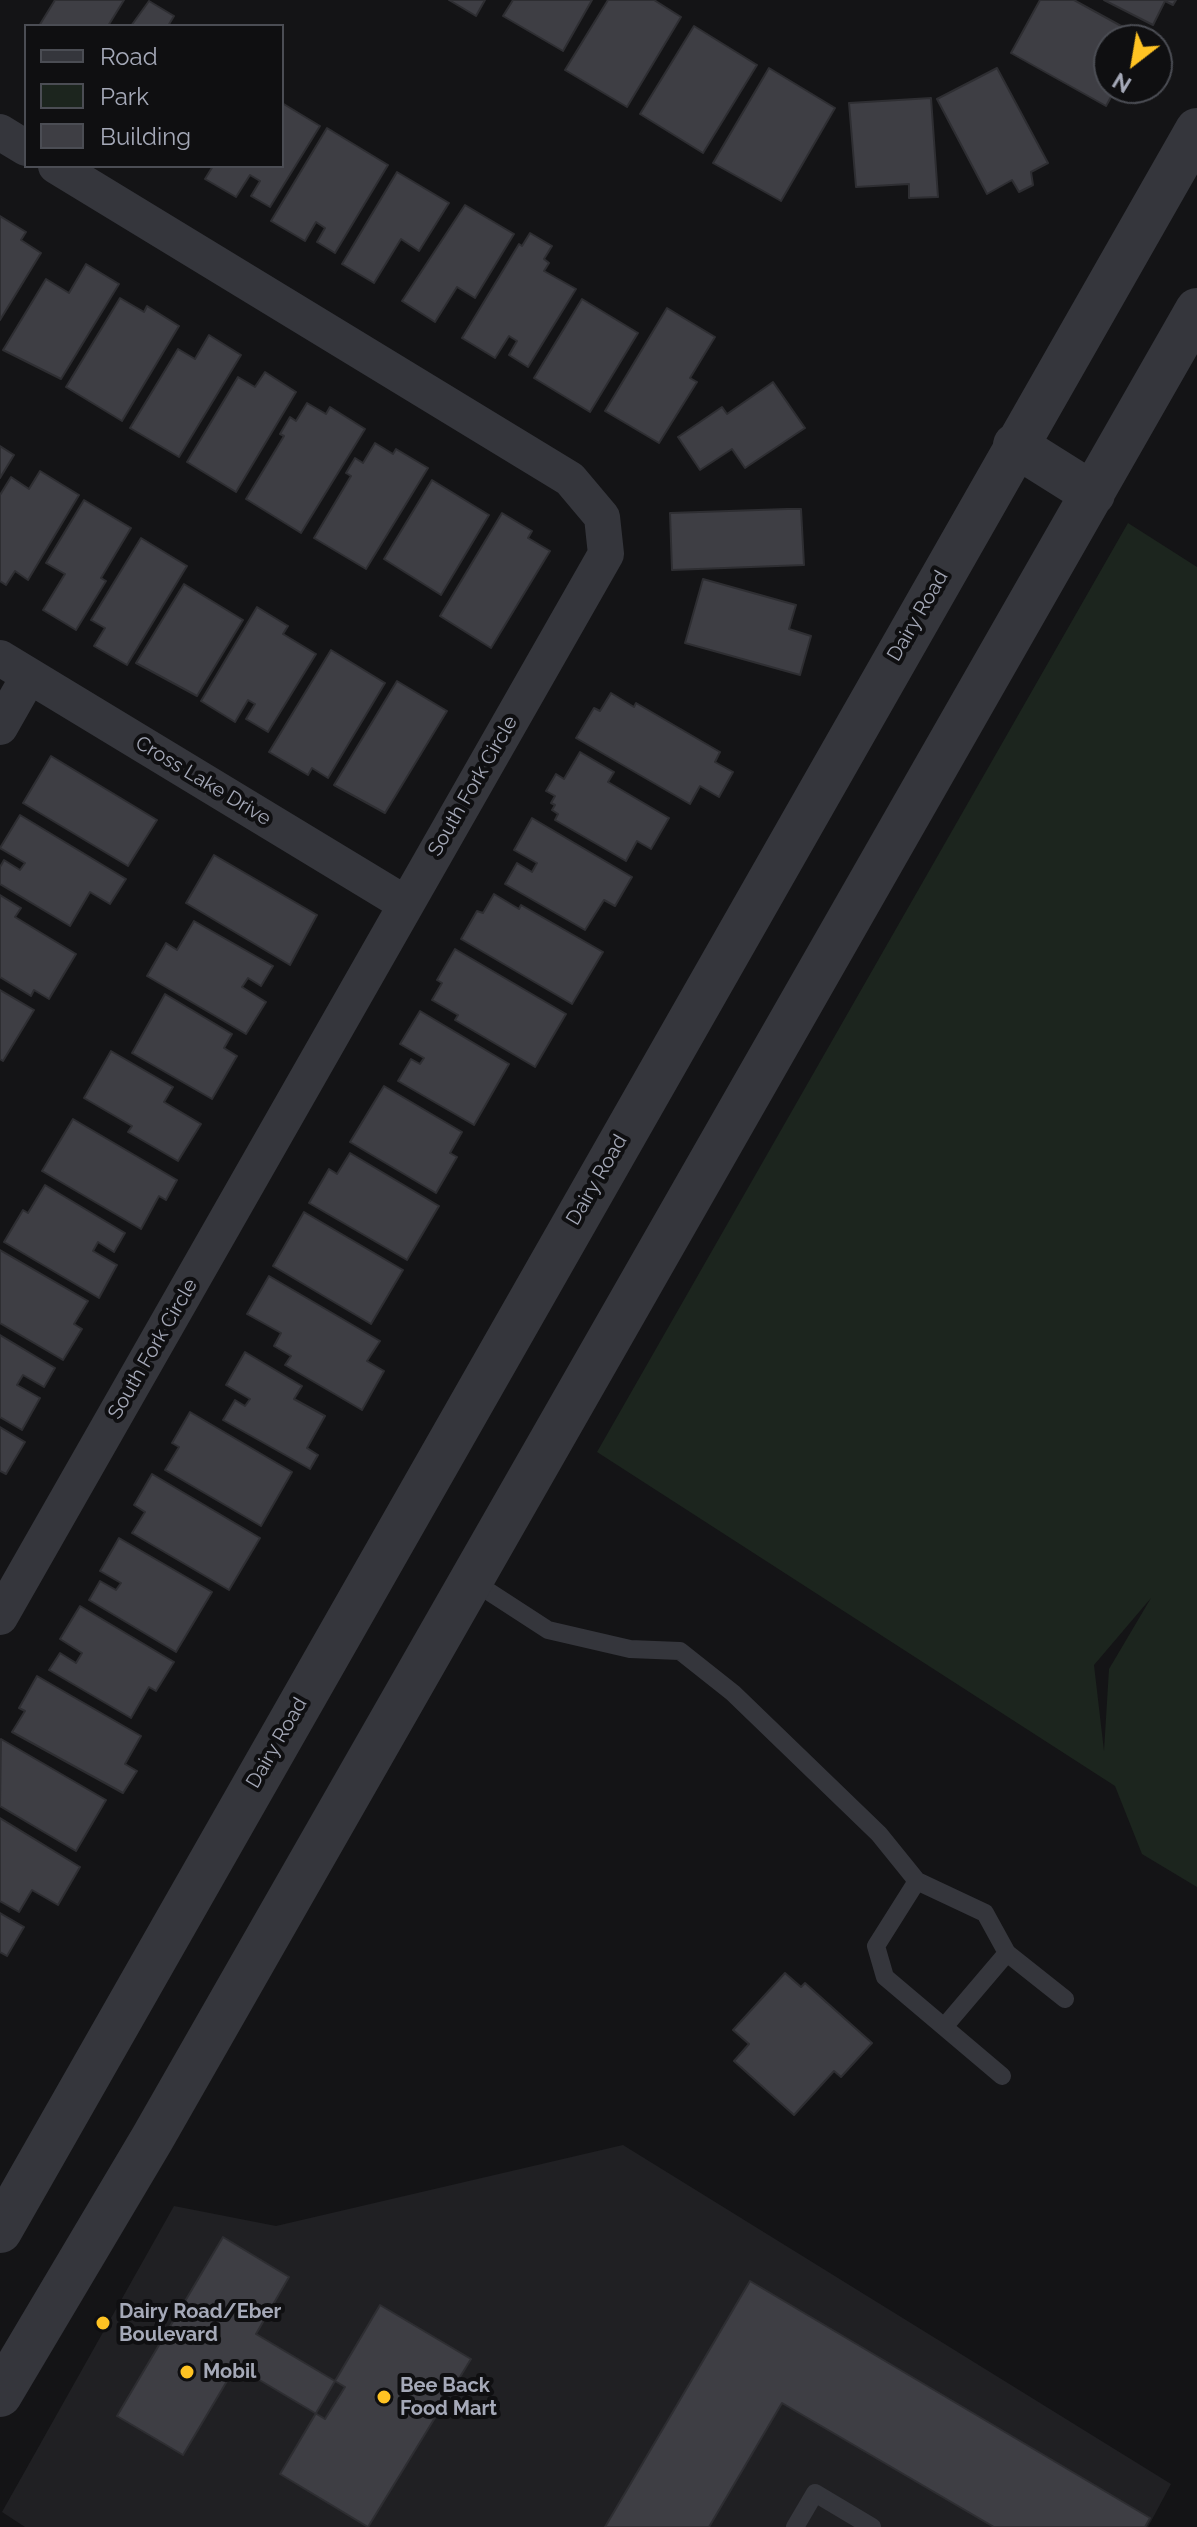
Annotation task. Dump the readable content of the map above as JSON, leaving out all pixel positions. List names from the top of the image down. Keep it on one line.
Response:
{"streets":{"street":["Dairy Road","Cross Lake Drive","South Fork Circle"]},"crossings":[["Cross Lake Drive","South Fork Circle"]],"places":["Dairy Road/Eber Boulevard","Mobil","Bee Back Food Mart"],"legend":["Road","Park","Building"],"north":"bottom left"}
